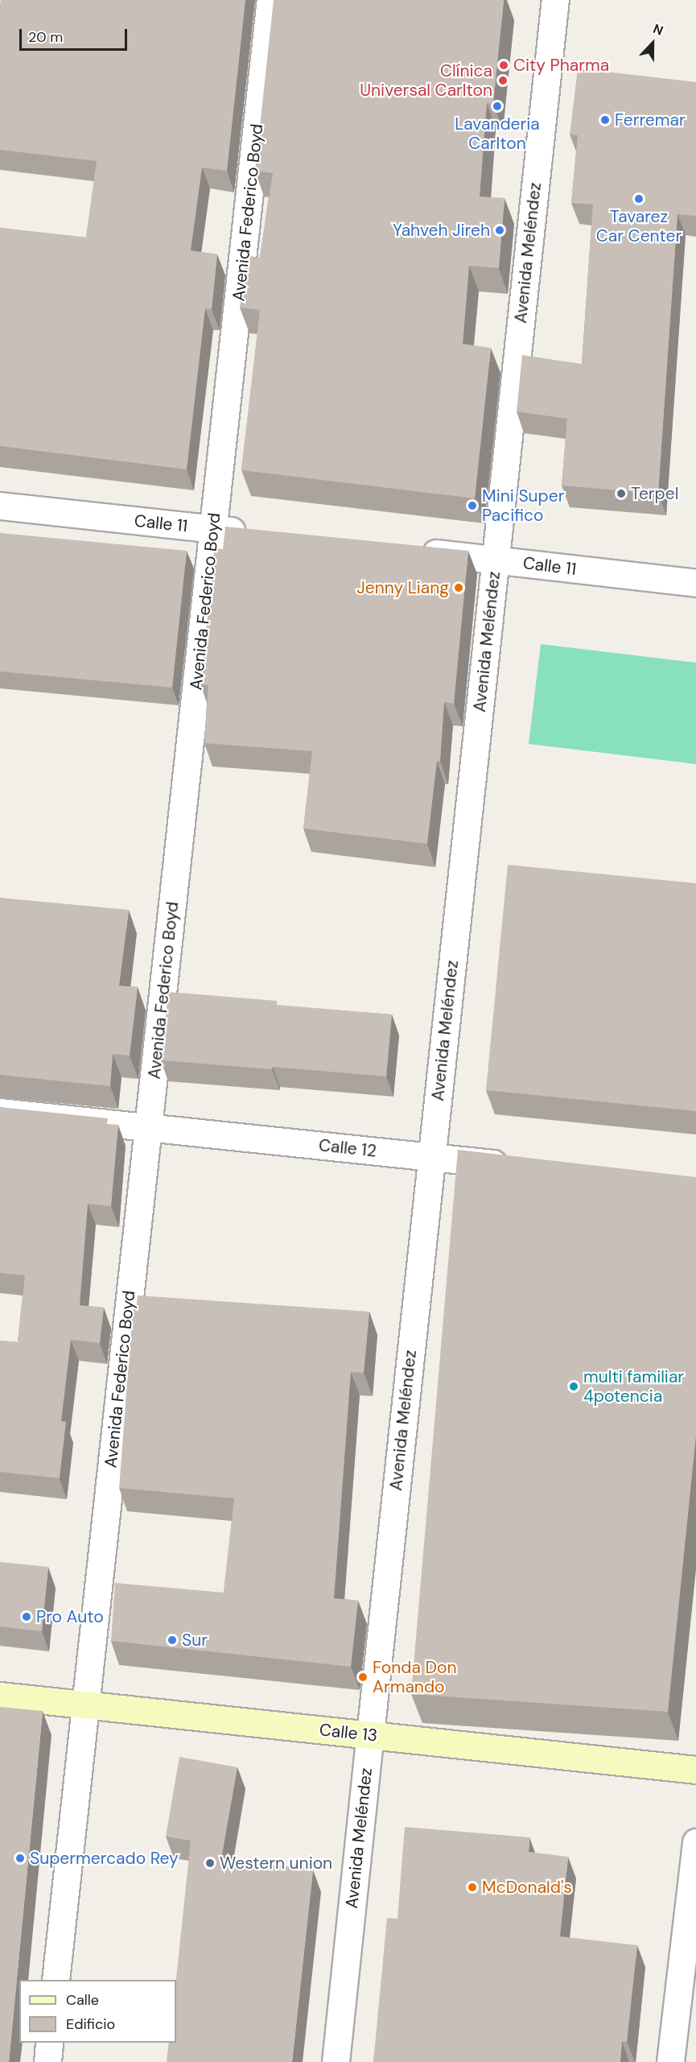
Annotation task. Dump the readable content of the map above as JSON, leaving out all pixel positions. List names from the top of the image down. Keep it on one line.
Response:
{"streets":{"main road":["Calle 13"],"street":["Avenida Federico Boyd","Avenida Meléndez","Calle 11","Calle 12"]},"crossings":[["Avenida Federico Boyd","Calle 11"],["Avenida Federico Boyd","Calle 12"],["Avenida Federico Boyd","Calle 13"],["Avenida Meléndez","Calle 11"],["Avenida Meléndez","Calle 12"],["Avenida Meléndez","Calle 13"]],"places":["City Pharma","Clínica Universal Carlton","Lavanderia Carlton","Ferremar","Tavarez Car Center","Yahveh Jireh","Terpel","Mini Super Pacifico","Jenny Liang","multi familiar 4potencia","Pro Auto","Sur","Fonda Don Armando","Supermercado Rey","Western union","McDonald's"],"legend":["Calle","Edificio"],"scale_bar":"20 m","north":"top"}
